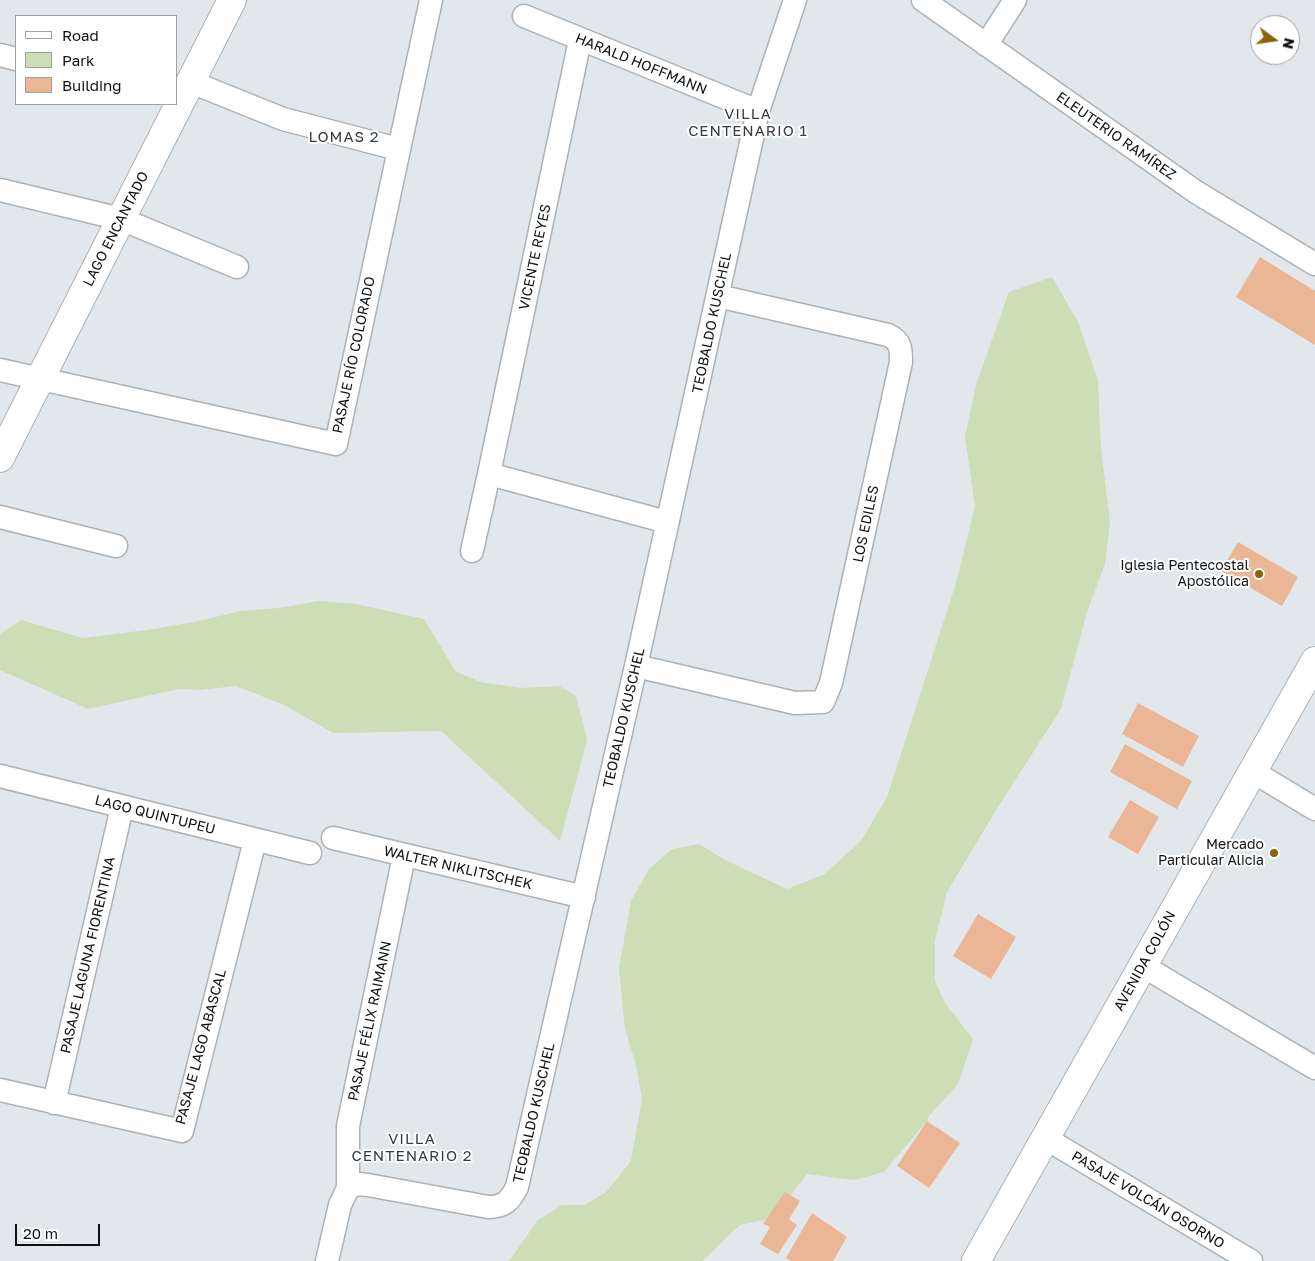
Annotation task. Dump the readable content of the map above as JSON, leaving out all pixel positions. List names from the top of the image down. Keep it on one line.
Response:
{"streets":{"main road":["LAGO ENCANTADO","AVENIDA COLÓN"],"street":["HARALD HOFFMANN","ELEUTERIO RAMÍREZ","VICENTE REYES","TEOBALDO KUSCHEL","PASAJE RÍO COLORADO","LOS EDILES","LAGO QUINTUPEU","WALTER NIKLITSCHEK","PASAJE LAGUNA FIORENTINA","PASAJE FÉLIX RAIMANN","PASAJE LAGO ABASCAL","PASAJE VOLCÁN OSORNO"]},"crossings":[["HARALD HOFFMANN","VICENTE REYES"],["HARALD HOFFMANN","TEOBALDO KUSCHEL"],["LAGO ENCANTADO","PASAJE RÍO COLORADO"],["TEOBALDO KUSCHEL","LOS EDILES"],["TEOBALDO KUSCHEL","WALTER NIKLITSCHEK"],["TEOBALDO KUSCHEL","PASAJE FÉLIX RAIMANN"],["LAGO QUINTUPEU","PASAJE LAGUNA FIORENTINA"],["LAGO QUINTUPEU","PASAJE LAGO ABASCAL"],["WALTER NIKLITSCHEK","PASAJE FÉLIX RAIMANN"],["PASAJE LAGUNA FIORENTINA","PASAJE LAGO ABASCAL"],["AVENIDA COLÓN","PASAJE VOLCÁN OSORNO"]],"districts":["VILLA CENTENARIO 1","LOMAS 2","VILLA CENTENARIO 2"],"places":["Iglesia Pentecostal Apostólica","Mercado Particular Alicia"],"legend":["Road","Park","Building"],"scale_bar":"20 m","north":"right"}
